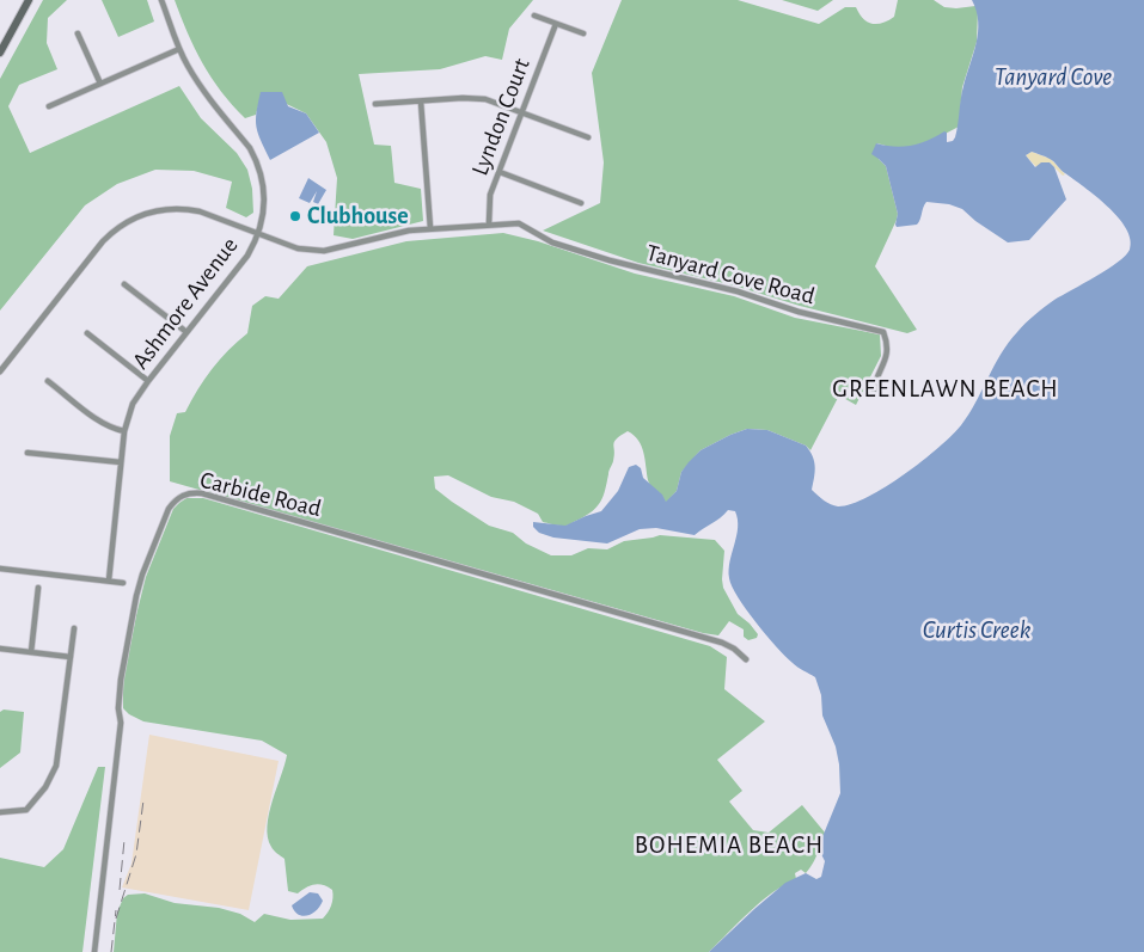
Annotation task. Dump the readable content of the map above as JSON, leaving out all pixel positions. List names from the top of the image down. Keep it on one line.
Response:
{"streets":{"street":["Lyndon Court","Tanyard Cove Road","Ashmore Avenue","Carbide Road"]},"crossings":[["Lyndon Court","Tanyard Cove Road"]],"districts":["GREENLAWN BEACH","BOHEMIA BEACH"],"water":["Tanyard Cove","Curtis Creek"],"places":["Clubhouse"]}
